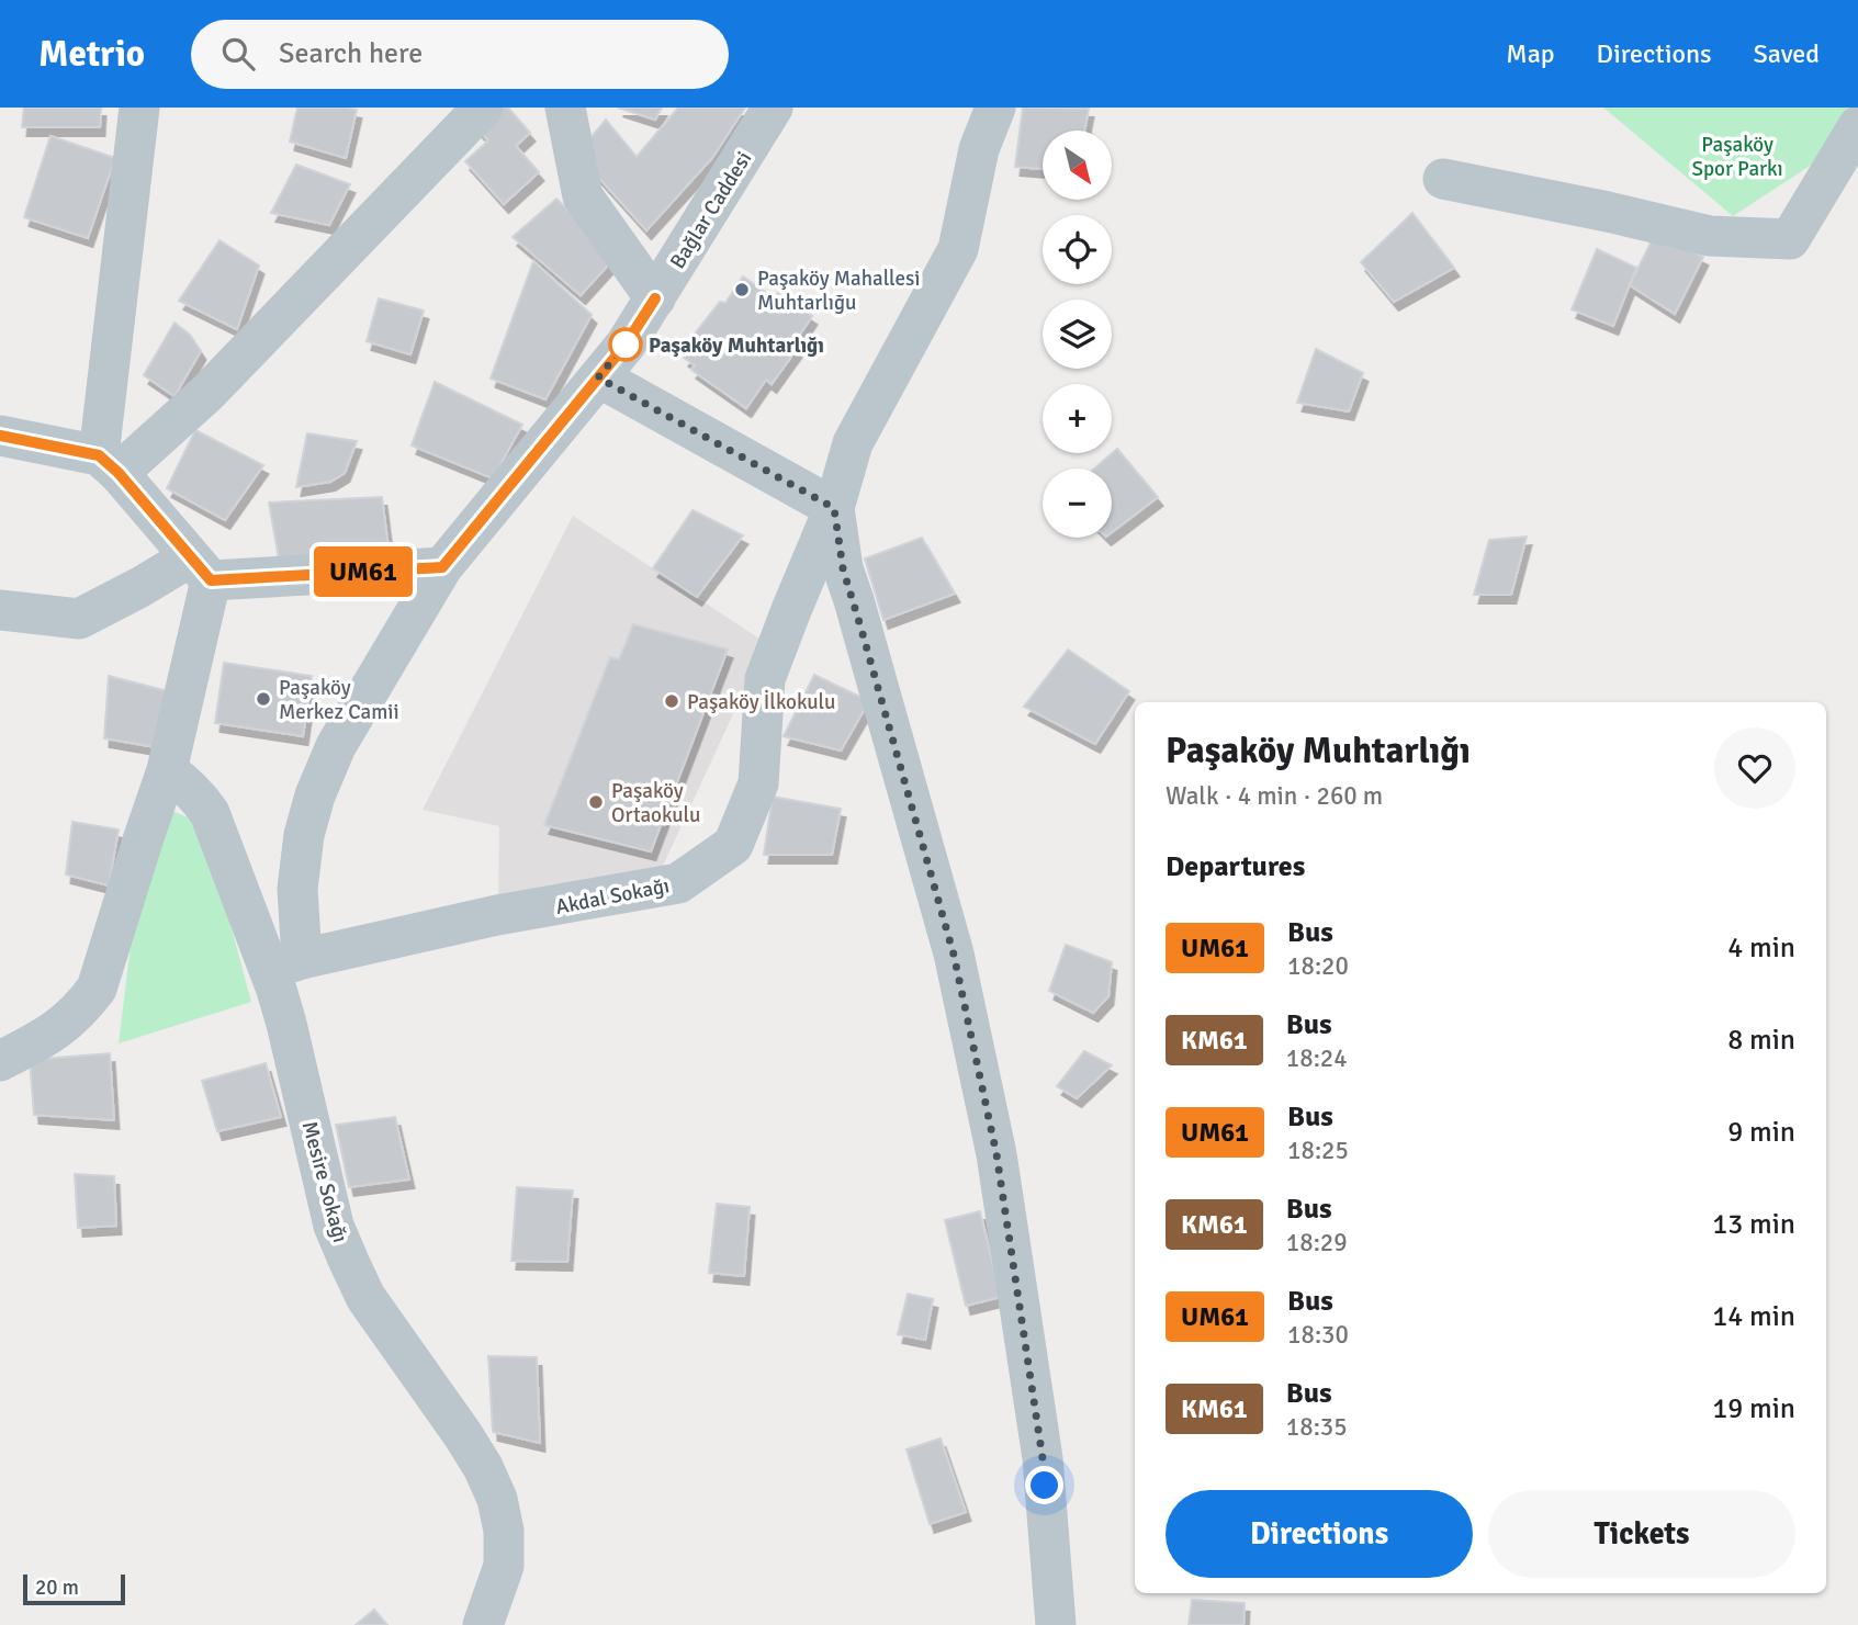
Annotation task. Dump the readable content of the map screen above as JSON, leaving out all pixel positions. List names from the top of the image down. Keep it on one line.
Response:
{"streets":{"street":["Bağlar Caddesi","Akdal Sokağı","Mesire Sokağı"]},"crossings":[["Bağlar Caddesi","Akdal Sokağı"],["Bağlar Caddesi","Mesire Sokağı"],["Akdal Sokağı","Mesire Sokağı"]],"parks":["Paşaköy Spor Parkı"],"places":["Paşaköy Mahallesi Muhtarlığu","Paşaköy Muhtarlığı","Paşaköy Merkez Camii","Paşaköy İlkokulu","Paşaköy Ortaokulu"],"lines":["bus line UM61"],"scale_bar":"20 m","north":"bottom right","page":{"header":"Metrio","search":"Search here","nav":["Map","Directions","Saved"],"on_map":"UM61","map_buttons":["+","−"],"heading":[["Paşaköy Muhtarlığı","Walk · 4 min · 260 m"],"Departures"],"list":[{"mark":"UM61","name":"Bus","note":"18:20","value":"4 min"},{"mark":"KM61","name":"Bus","note":"18:24","value":"8 min"},{"mark":"UM61","name":"Bus","note":"18:25","value":"9 min"},{"mark":"KM61","name":"Bus","note":"18:29","value":"13 min"},{"mark":"UM61","name":"Bus","note":"18:30","value":"14 min"},{"mark":"KM61","name":"Bus","note":"18:35","value":"19 min"}],"buttons":["Directions","Tickets"],"scale":"20 m"}}
